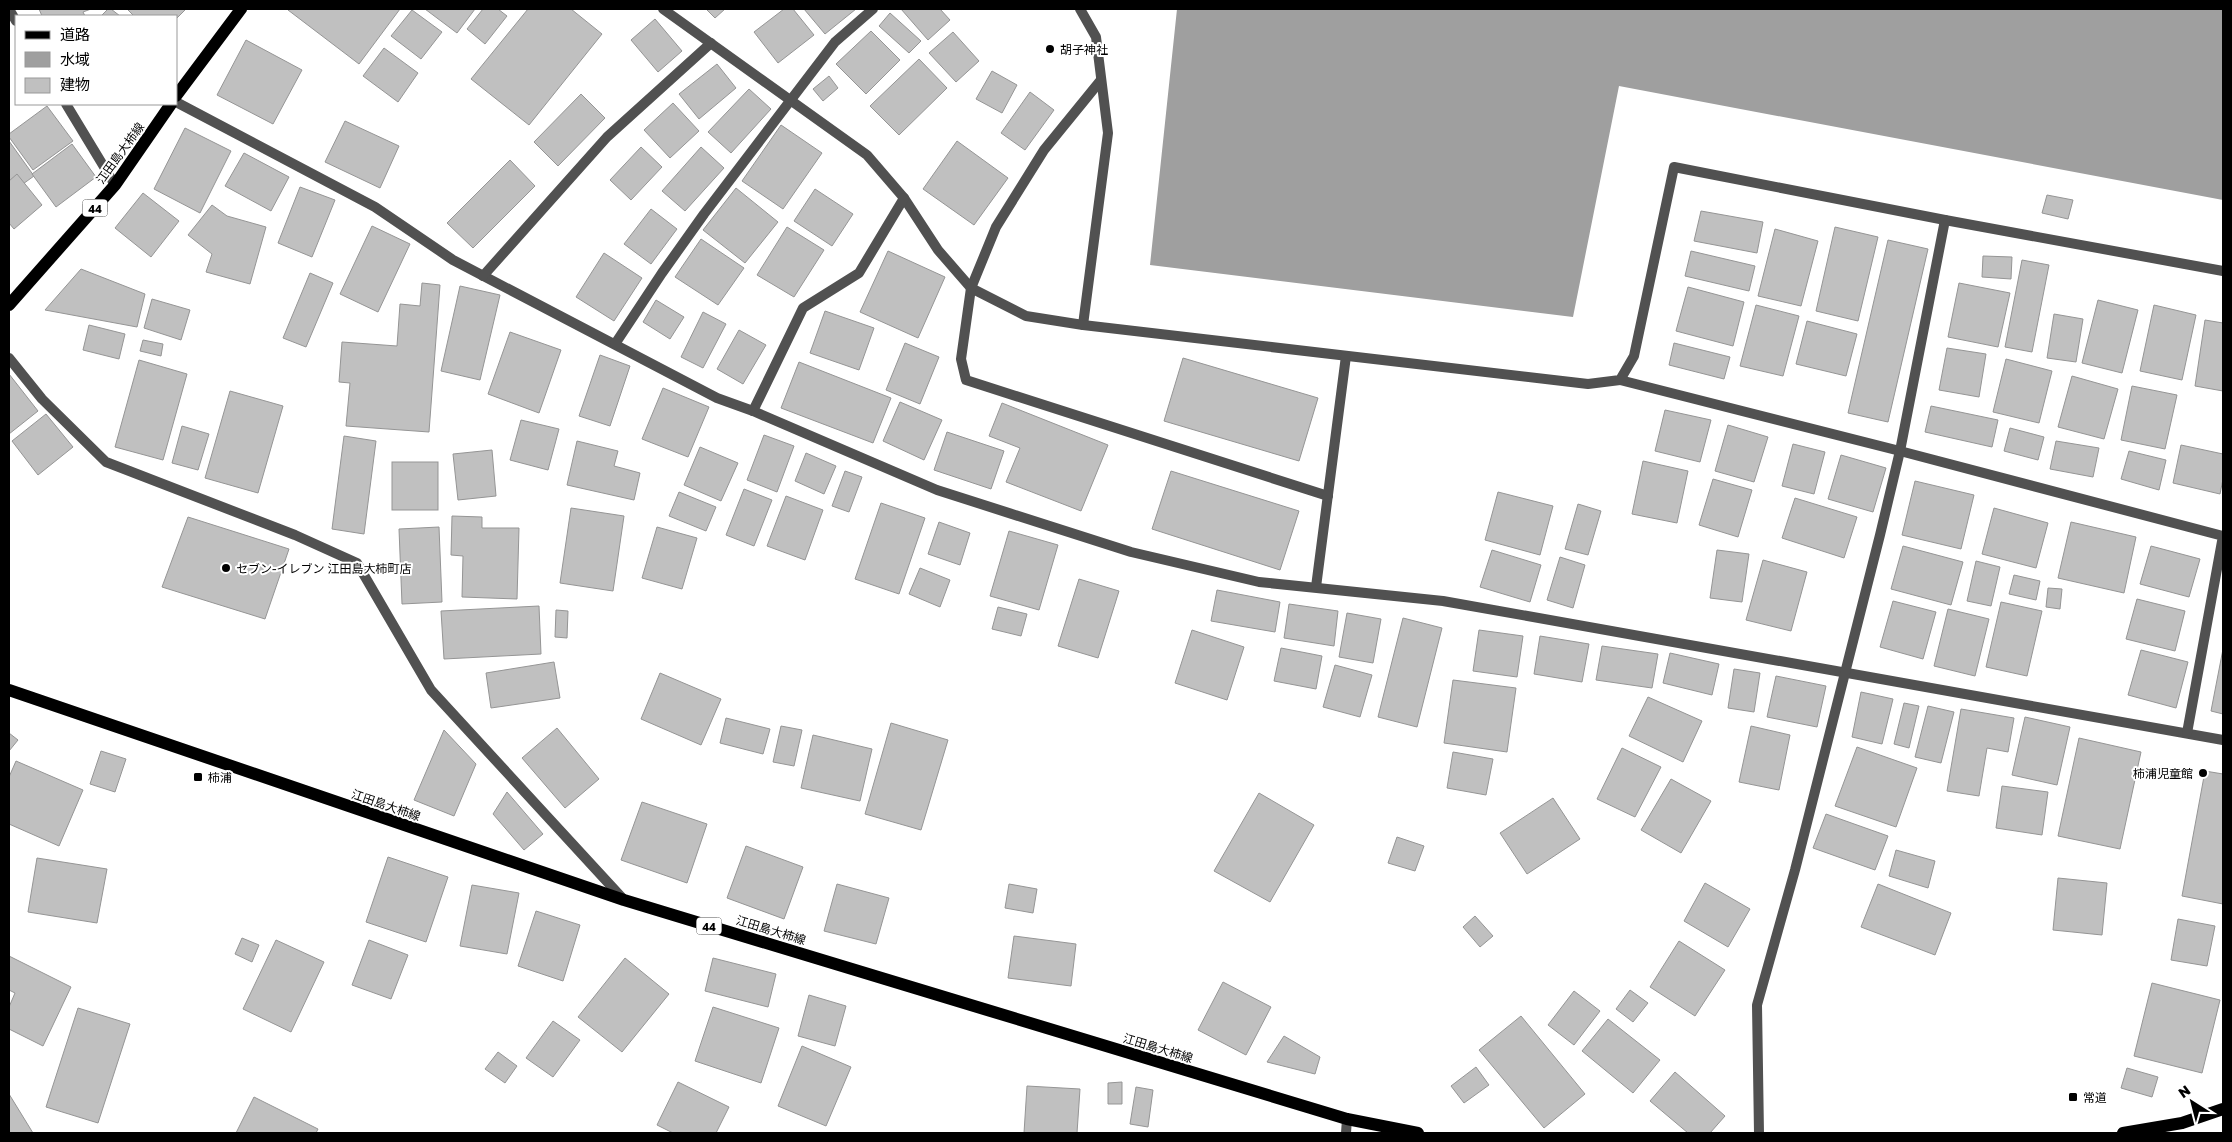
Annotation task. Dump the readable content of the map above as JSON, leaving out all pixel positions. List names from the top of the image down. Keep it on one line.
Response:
{"streets":{"main road":["江田島大柿線","44"]},"places":{"other":["胡子神社","セブン-イレブン 江田島大柿町店","柿浦児童館"],"transit":["柿浦","常道"]},"legend":["道路","水域","建物"],"north":"top left"}
